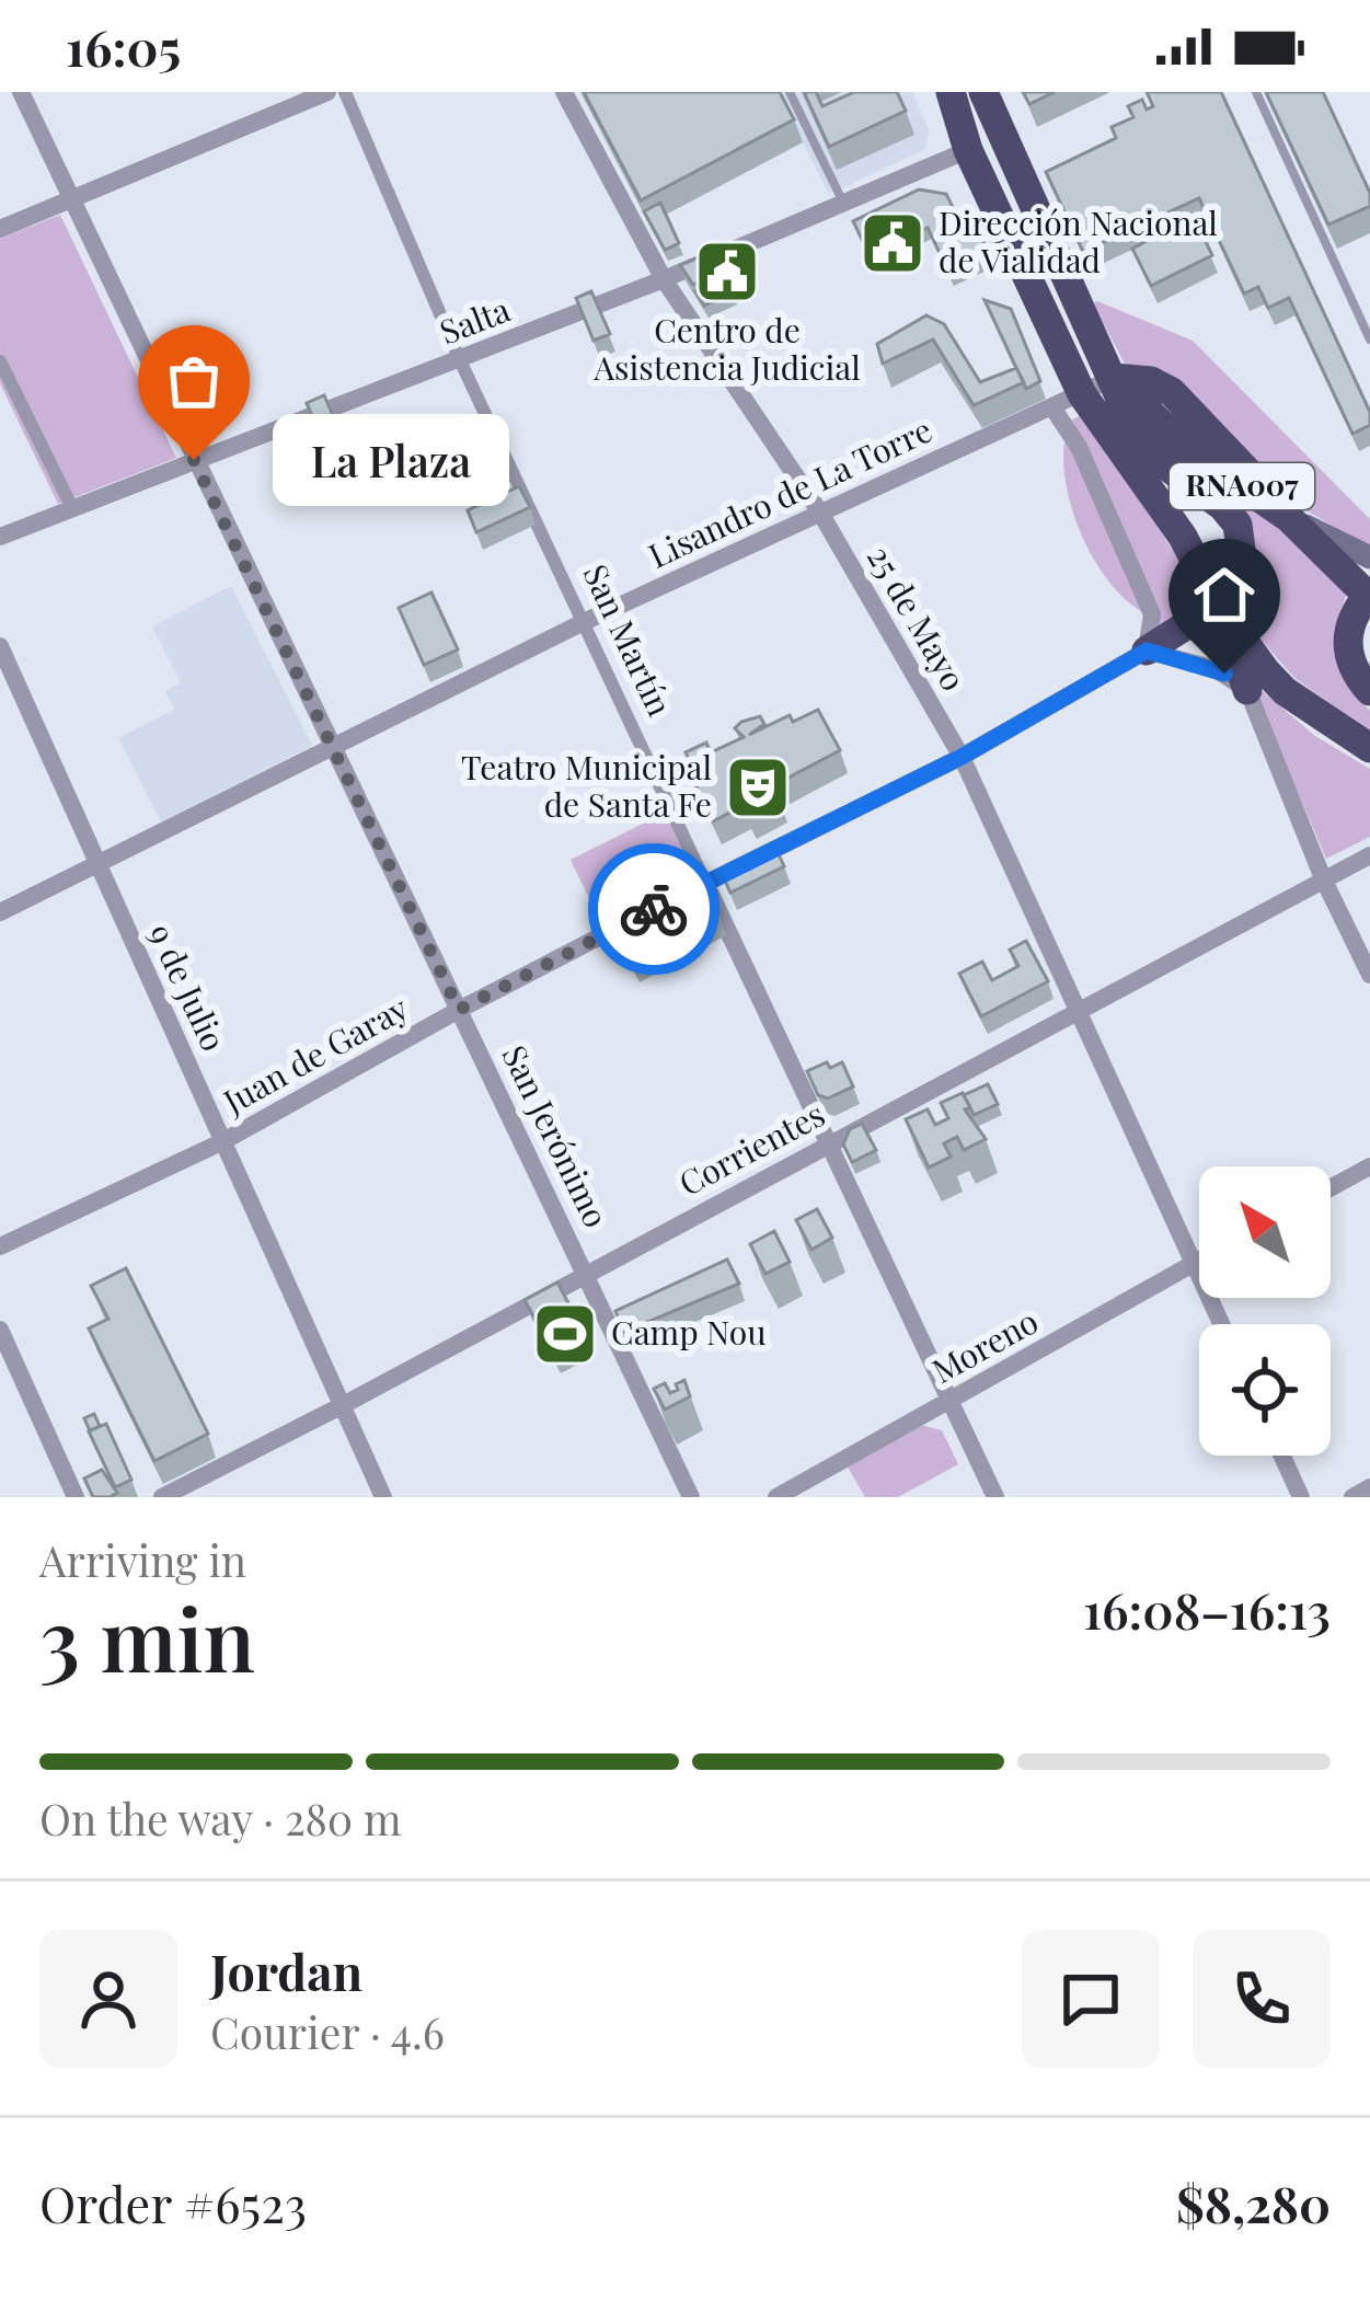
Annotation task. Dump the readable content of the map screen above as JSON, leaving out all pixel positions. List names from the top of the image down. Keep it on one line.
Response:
{"streets":{"highway":["RNA007"],"street":["Salta","Lisandro de La Torre","25 de Mayo","San Martín","9 de Julio","Juan de Garay","San Jerónimo","Corrientes","Moreno"]},"crossings":[["Salta","RNA007"],["Salta","25 de Mayo"],["Salta","San Martín"],["Salta","San Jerónimo"],["RNA007","Lisandro de La Torre"],["Lisandro de La Torre","25 de Mayo"],["Lisandro de La Torre","San Martín"],["Lisandro de La Torre","9 de Julio"],["Lisandro de La Torre","San Jerónimo"],["25 de Mayo","Juan de Garay"],["25 de Mayo","Corrientes"],["25 de Mayo","Moreno"],["San Martín","Juan de Garay"],["San Martín","Corrientes"],["San Martín","Moreno"],["9 de Julio","Juan de Garay"],["9 de Julio","Corrientes"],["Juan de Garay","San Jerónimo"],["San Jerónimo","Corrientes"]],"places":{"public building":["Dirección Nacional de Vialidad","Centro de Asistencia Judicial"],"other":["La Plaza"],"theatre":["Teatro Municipal de Santa Fe"],"sports":["Camp Nou"]},"north":"top left","page":{"status":"16:05","bubble":"La Plaza","heading":["3 min","Arriving in","16:08–16:13"],"panel":["Jordan","Courier · 4.6","Order #6523","$8,280"],"bar":"On the way · 280 m"}}
